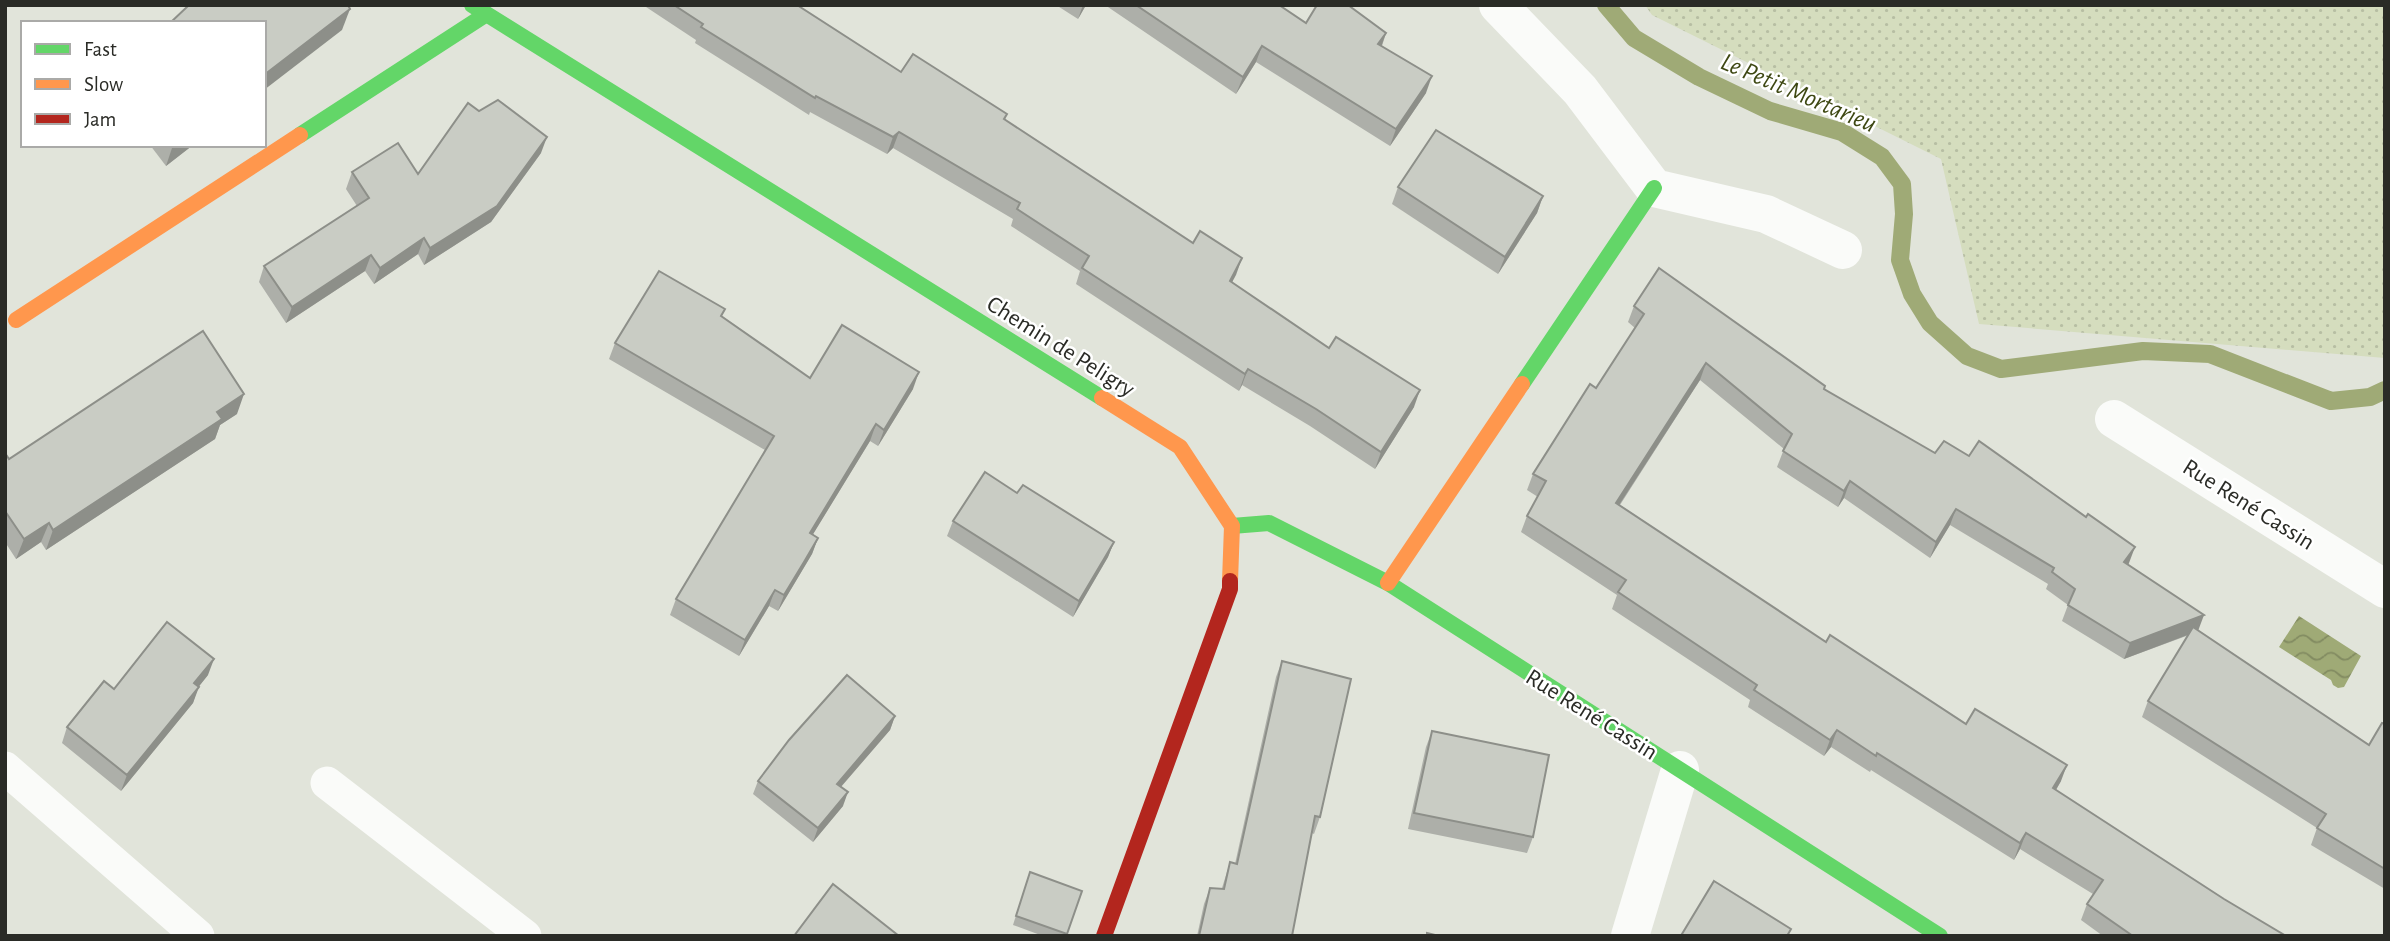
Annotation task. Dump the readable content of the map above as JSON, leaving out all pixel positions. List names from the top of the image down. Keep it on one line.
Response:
{"streets":{"street":["Chemin de Peligry","Rue René Cassin"]},"crossings":[["Chemin de Peligry","Rue René Cassin"]],"water":["Le Petit Mortarieu"],"legend":["Fast","Slow","Jam"]}
